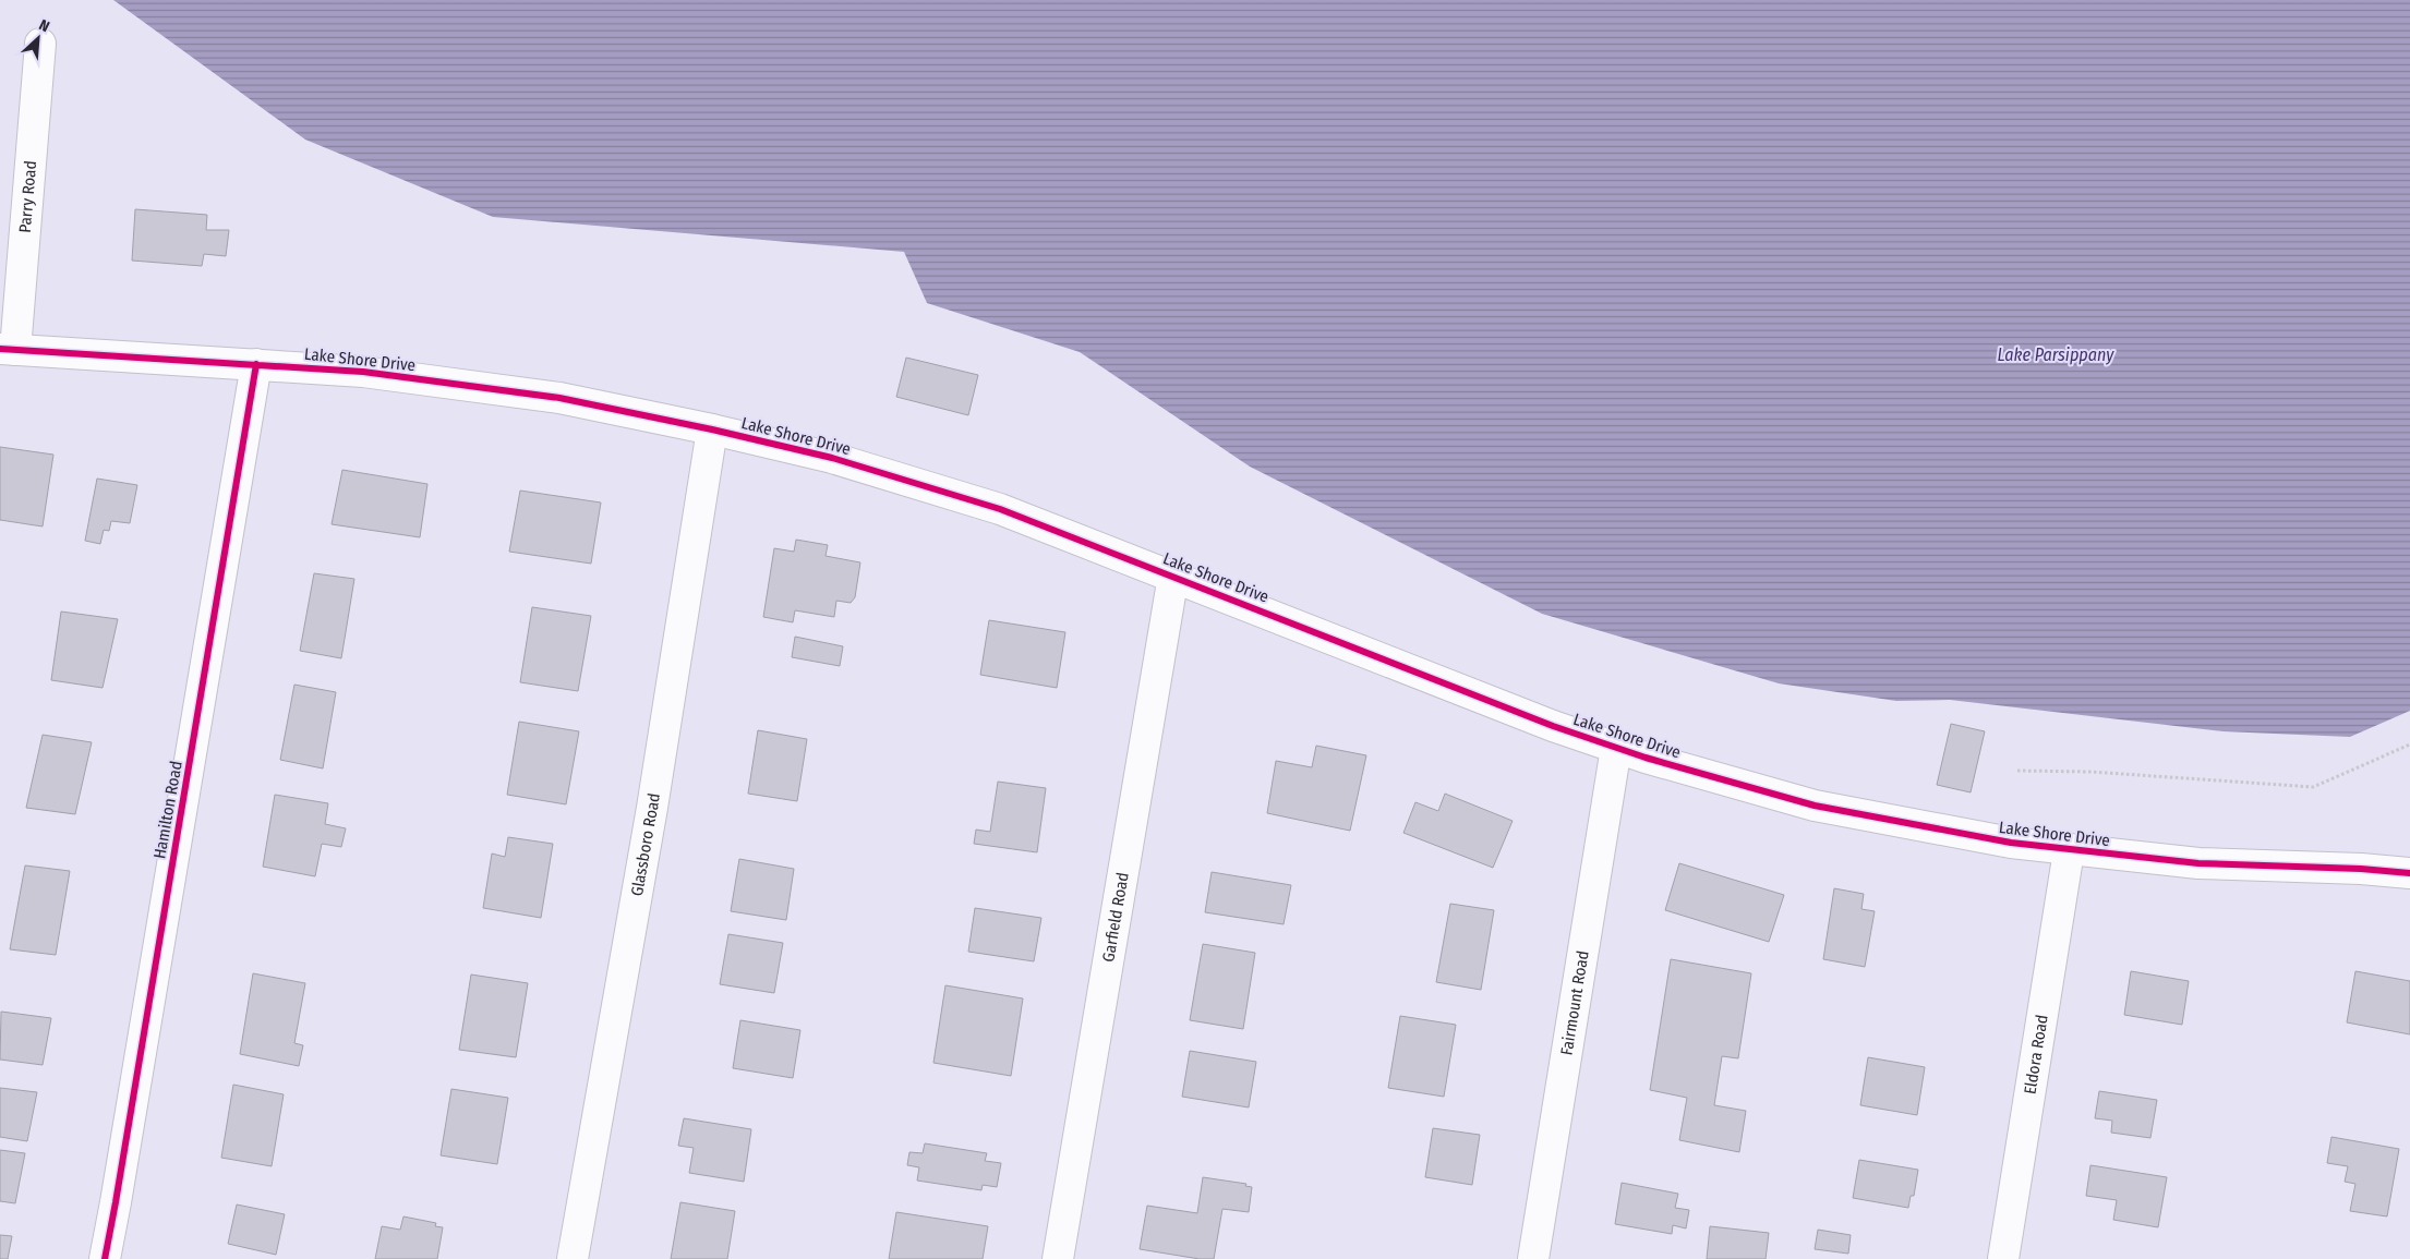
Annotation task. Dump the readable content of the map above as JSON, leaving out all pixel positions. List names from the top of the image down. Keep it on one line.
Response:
{"streets":{"street":["Parry Road","Lake Shore Drive","Hamilton Road","Glassboro Road","Garfield Road","Fairmount Road","Eldora Road"]},"crossings":[["Parry Road","Lake Shore Drive"],["Lake Shore Drive","Hamilton Road"],["Lake Shore Drive","Glassboro Road"],["Lake Shore Drive","Garfield Road"],["Lake Shore Drive","Fairmount Road"],["Lake Shore Drive","Eldora Road"]],"water":["Lake Parsippany"],"north":"top right"}
